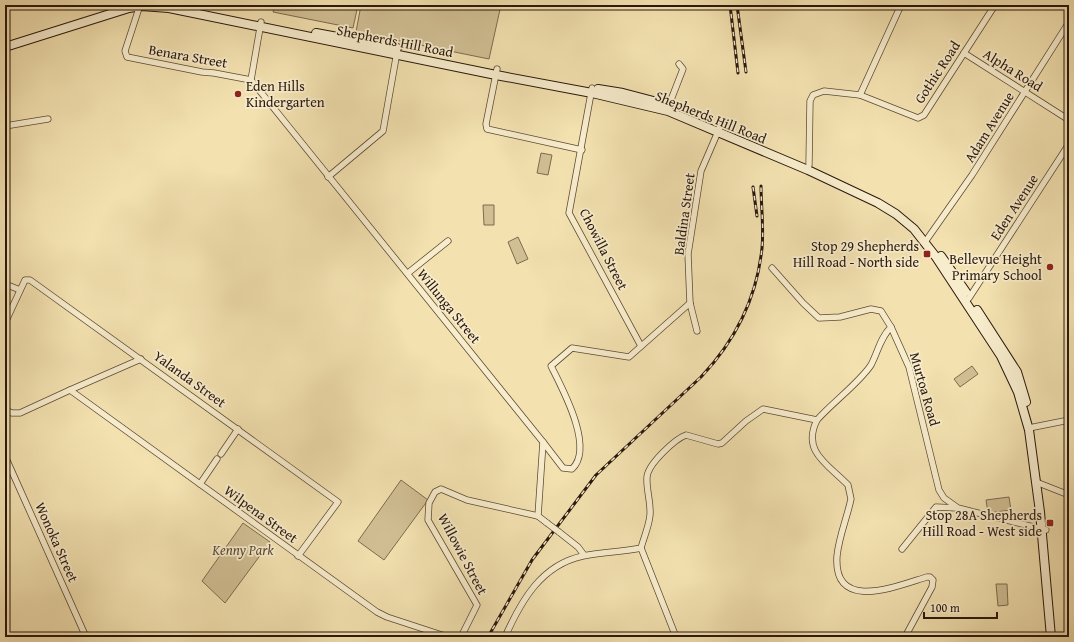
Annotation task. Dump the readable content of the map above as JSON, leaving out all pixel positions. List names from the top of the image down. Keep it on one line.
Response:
{"streets":{"main road":["Shepherds Hill Road"],"street":["Benara Street","Alpha Road","Gothic Road","Adam Avenue","Eden Avenue","Baldina Street","Chowilla Street","Willunga Street","Yalanda Street","Murtoa Road","Wilpena Street","Wonoka Street","Willowie Street"]},"crossings":[["Shepherds Hill Road","Benara Street"],["Shepherds Hill Road","Gothic Road"],["Shepherds Hill Road","Adam Avenue"],["Shepherds Hill Road","Eden Avenue"],["Shepherds Hill Road","Baldina Street"],["Shepherds Hill Road","Chowilla Street"],["Shepherds Hill Road","Murtoa Road"],["Benara Street","Willunga Street"],["Alpha Road","Gothic Road"],["Alpha Road","Adam Avenue"],["Chowilla Street","Willunga Street"],["Yalanda Street","Wilpena Street"]],"parks":["Kenny Park"],"places":{"other":["Eden Hills Kindergarten","Bellevue Height Primary School"],"transit":["Stop 29 Shepherds Hill Road - North side","Stop 28A Shepherds Hill Road - West side"]},"scale_bar":"100 m"}
